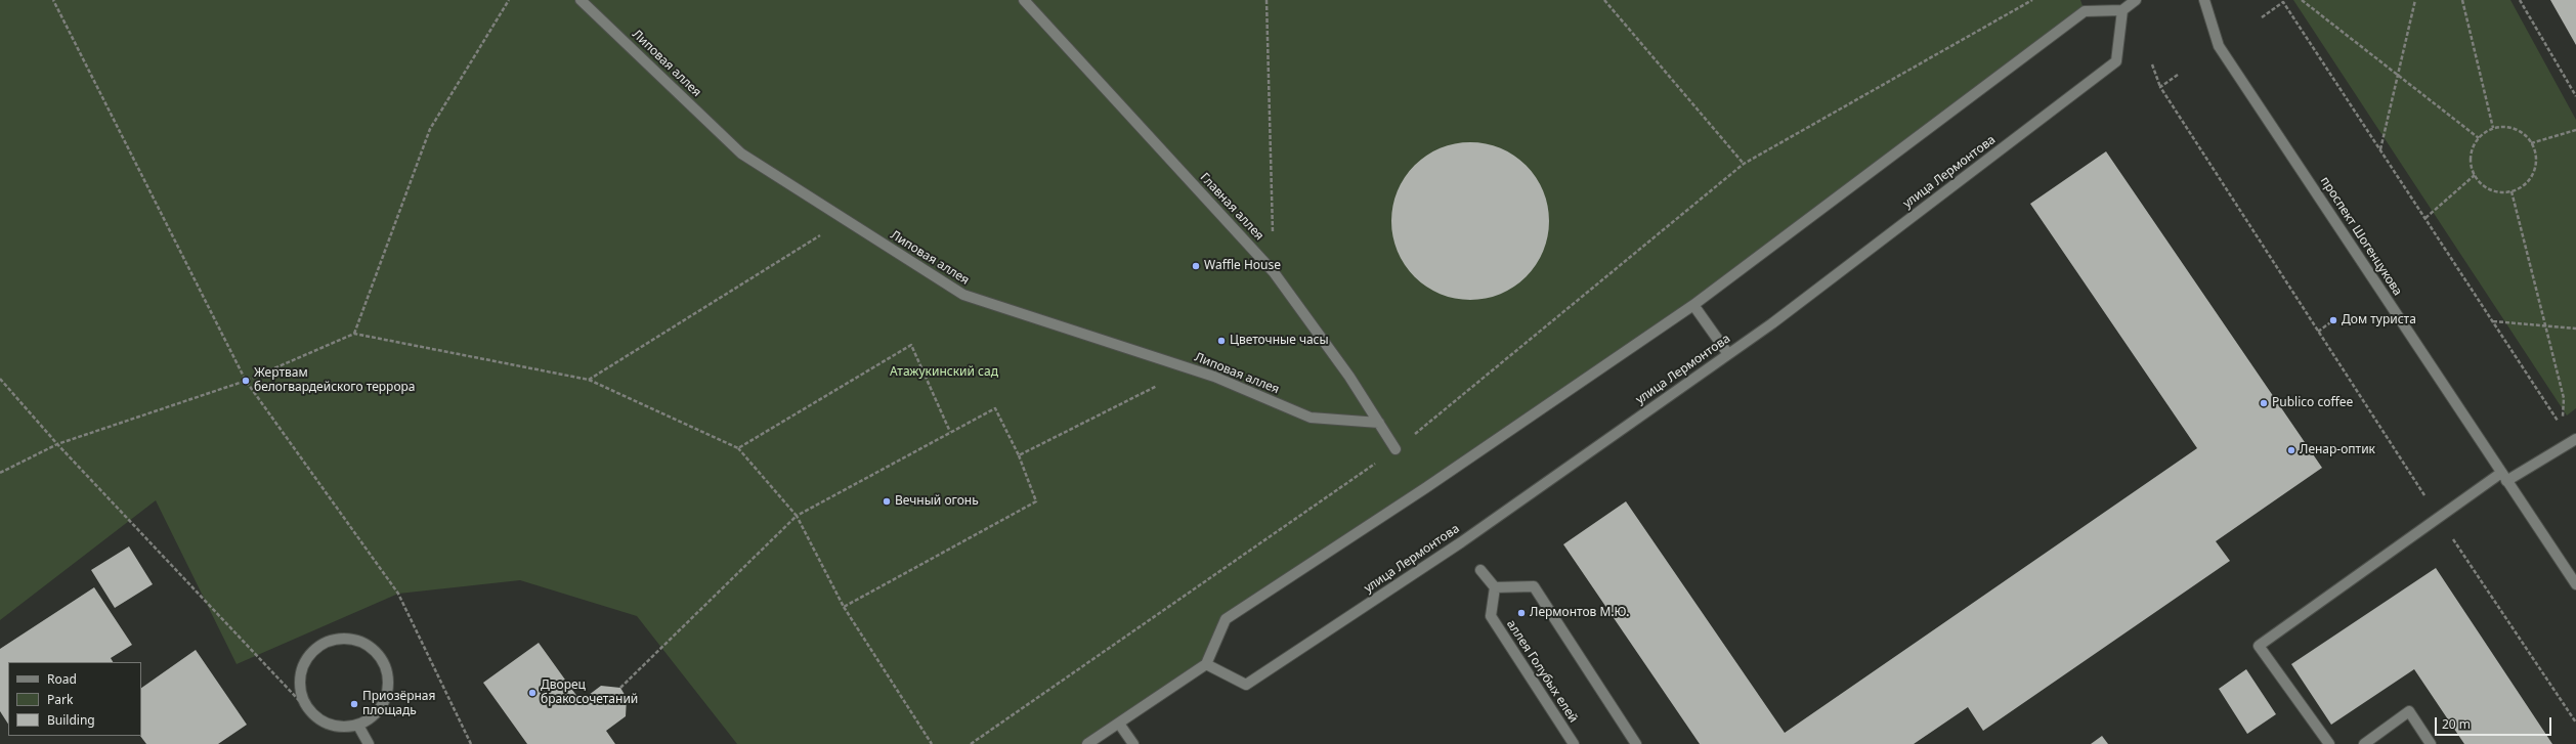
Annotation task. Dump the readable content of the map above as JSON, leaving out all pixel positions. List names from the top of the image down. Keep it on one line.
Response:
{"streets":{"street":["Липовая аллея","улица Лермонтова","Главная аллея","проспект Шогенцукова","аллея Голубых елей"]},"crossings":[["Липовая аллея","Главная аллея"]],"parks":["Атажукинский сад"],"places":["Waffle House","Дом туриста","Цветочные часы","Жертвам белогвардейского террора","Publico coffee","Ленар-оптик","Вечный огонь","Лермонтов М.Ю.","Дворец бракосочетаний","Приозёрная площадь"],"legend":["Road","Park","Building"],"scale_bar":"20 m"}
